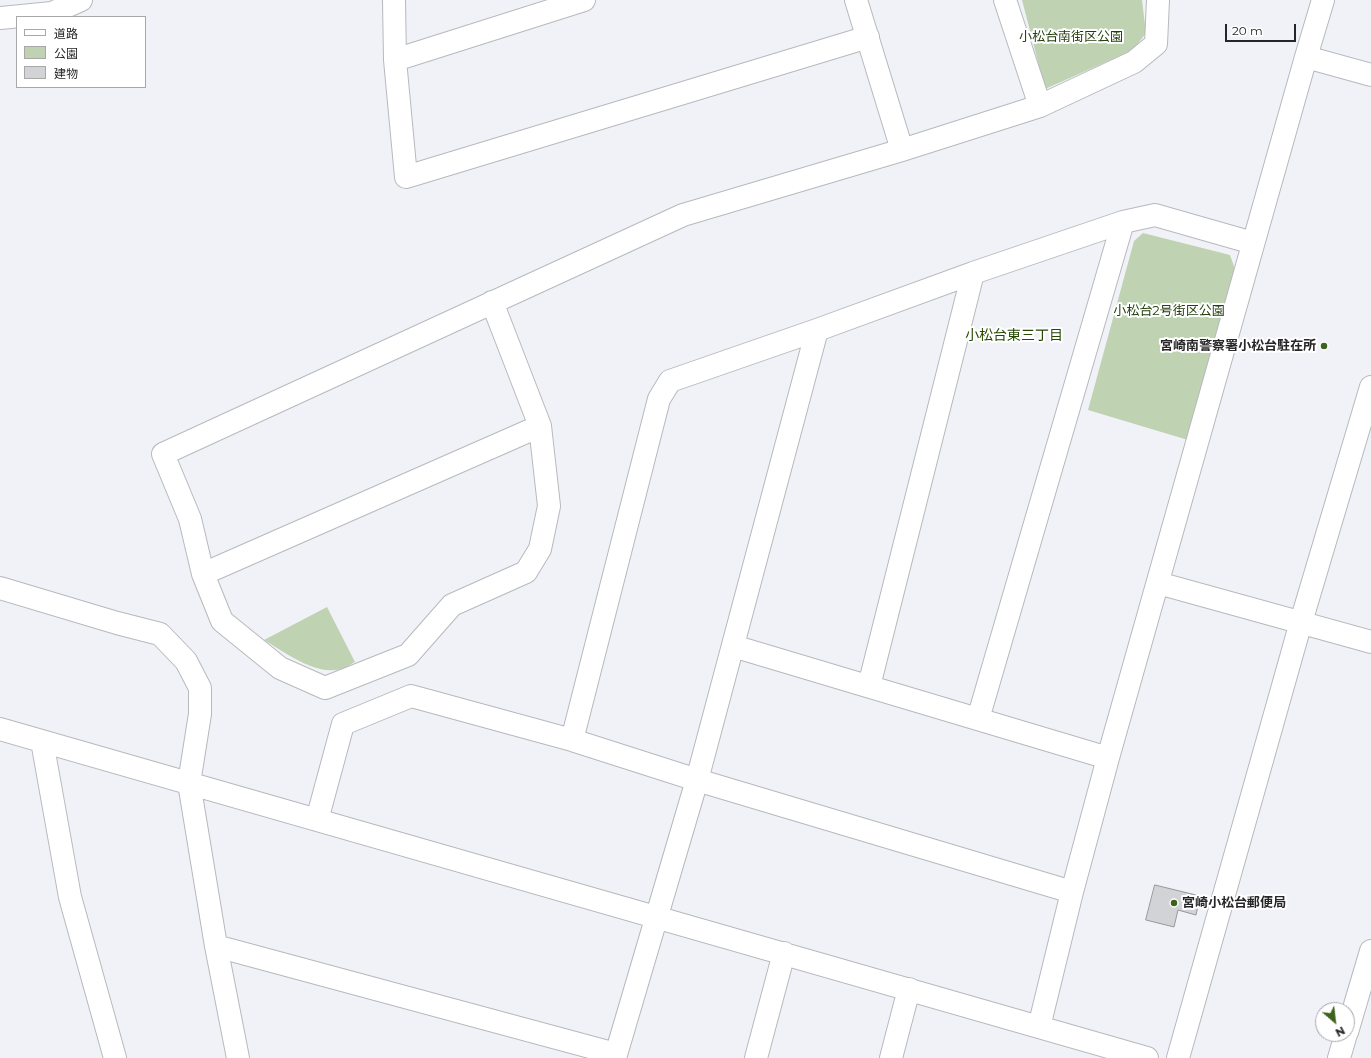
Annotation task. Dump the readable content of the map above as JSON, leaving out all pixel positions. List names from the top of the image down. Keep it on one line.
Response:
{"districts":["小松台東三丁目"],"parks":["小松台南街区公園","小松台2号街区公園"],"places":["宮崎南警察署小松台駐在所","宮崎小松台郵便局"],"legend":["道路","公園","建物"],"scale_bar":"20 m","north":"bottom right"}
